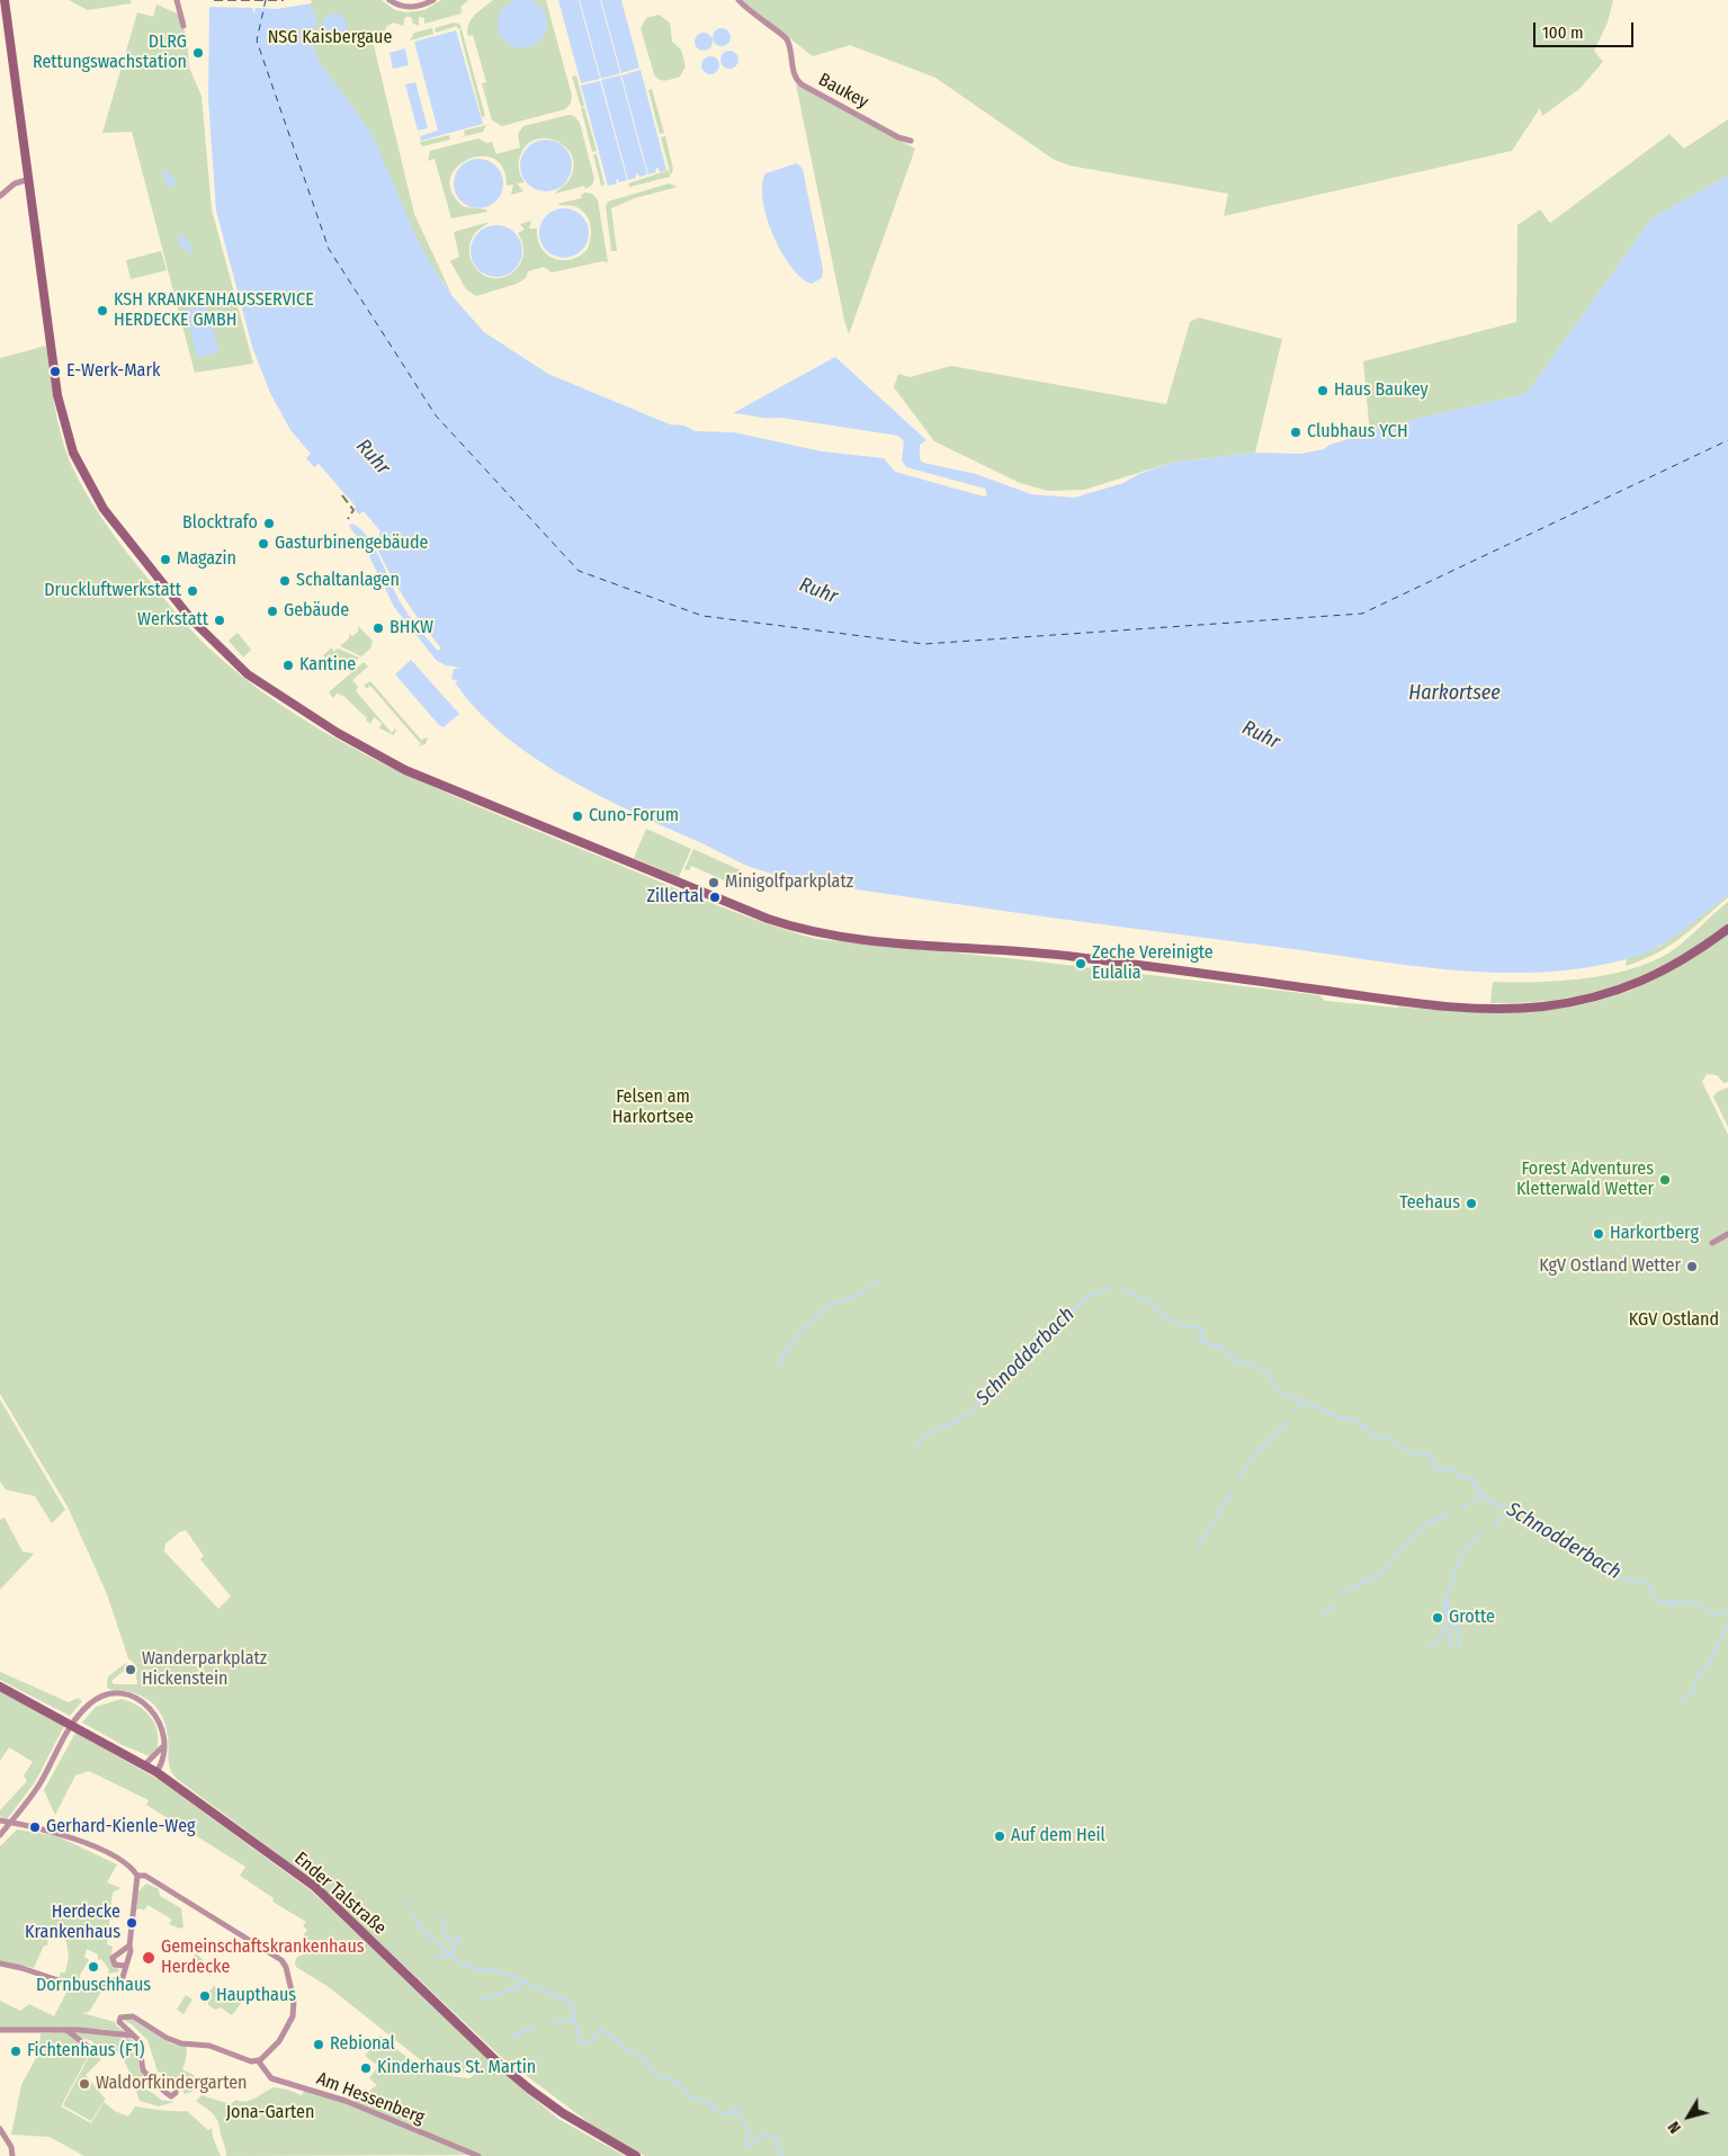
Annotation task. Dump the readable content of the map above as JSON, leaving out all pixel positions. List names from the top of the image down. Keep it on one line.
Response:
{"streets":{"main road":["Ender Talstraße"],"street":["Baukey","Am Hessenberg"]},"water":["Ruhr","Harkortsee","Schnodderbach"],"parks":["NSG Kaisbergaue","Felsen am Harkortsee","KGV Ostland","Jona-Garten"],"places":["DLRG Rettungswachstation","KSH KRANKENHAUSSERVICE HERDECKE GMBH","E-Werk-Mark","Haus Baukey","Clubhaus YCH","Blocktrafo","Gasturbinengebäude","Magazin","Schaltanlagen","Druckluftwerkstatt","Gebäude","Werkstatt","BHKW","Kantine","Cuno-Forum","Minigolfparkplatz","Zillertal","Zeche Vereinigte Eulalia","Forest Adventures Kletterwald Wetter","Teehaus","Harkortberg","KgV Ostland Wetter","Grotte","Wanderparkplatz Hickenstein","Gerhard-Kienle-Weg","Auf dem Heil","Herdecke Krankenhaus","Gemeinschaftskrankenhaus Herdecke","Dornbuschhaus","Haupthaus","Rebional","Fichtenhaus (F1)","Kinderhaus St. Martin","Waldorfkindergarten"],"scale_bar":"100 m","north":"bottom left"}
